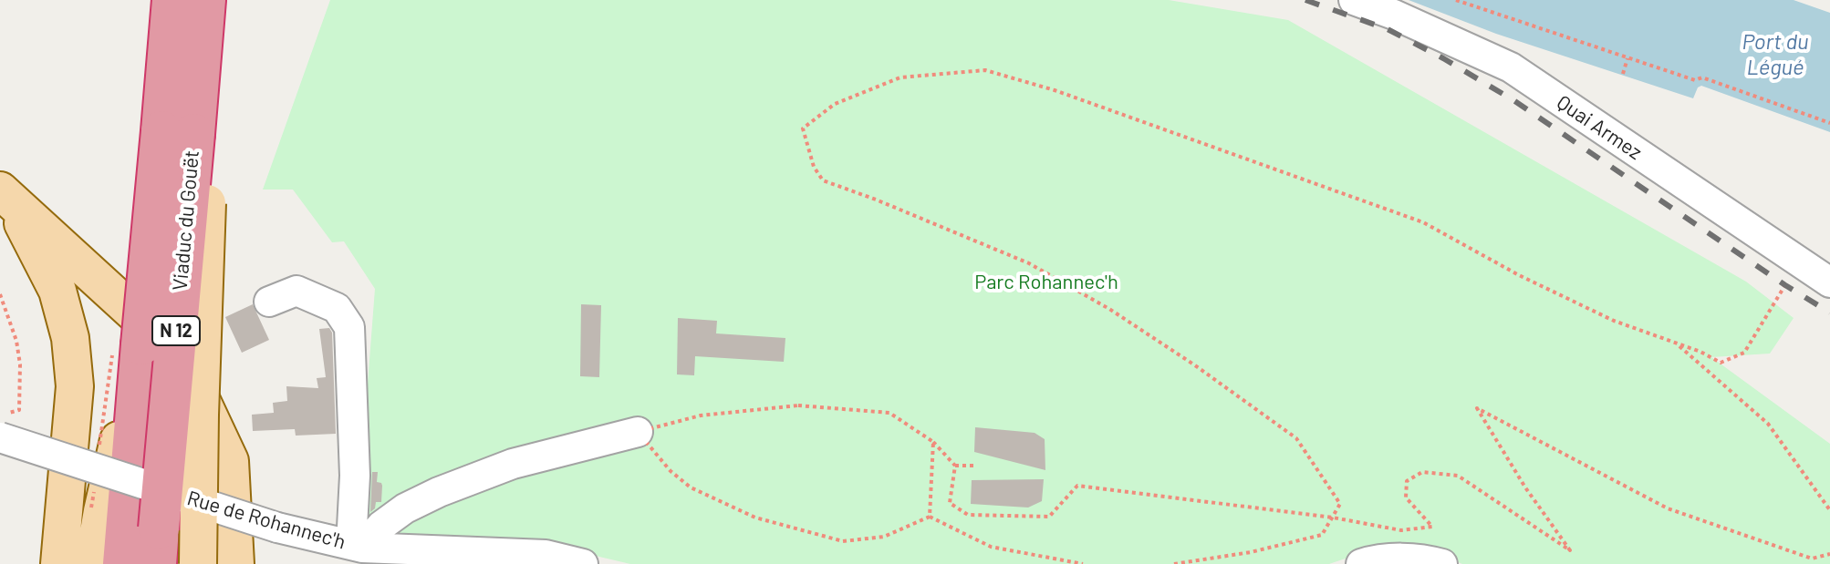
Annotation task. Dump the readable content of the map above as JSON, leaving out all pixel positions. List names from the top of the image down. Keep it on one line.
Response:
{"streets":{"highway":["Viaduc du Gouët","N 12"],"street":["Quai Armez","Rue de Rohannec'h"]},"crossings":[["Viaduc du Gouët","N 12"]],"water":["Port du Légué"],"parks":["Parc Rohannec'h"]}
